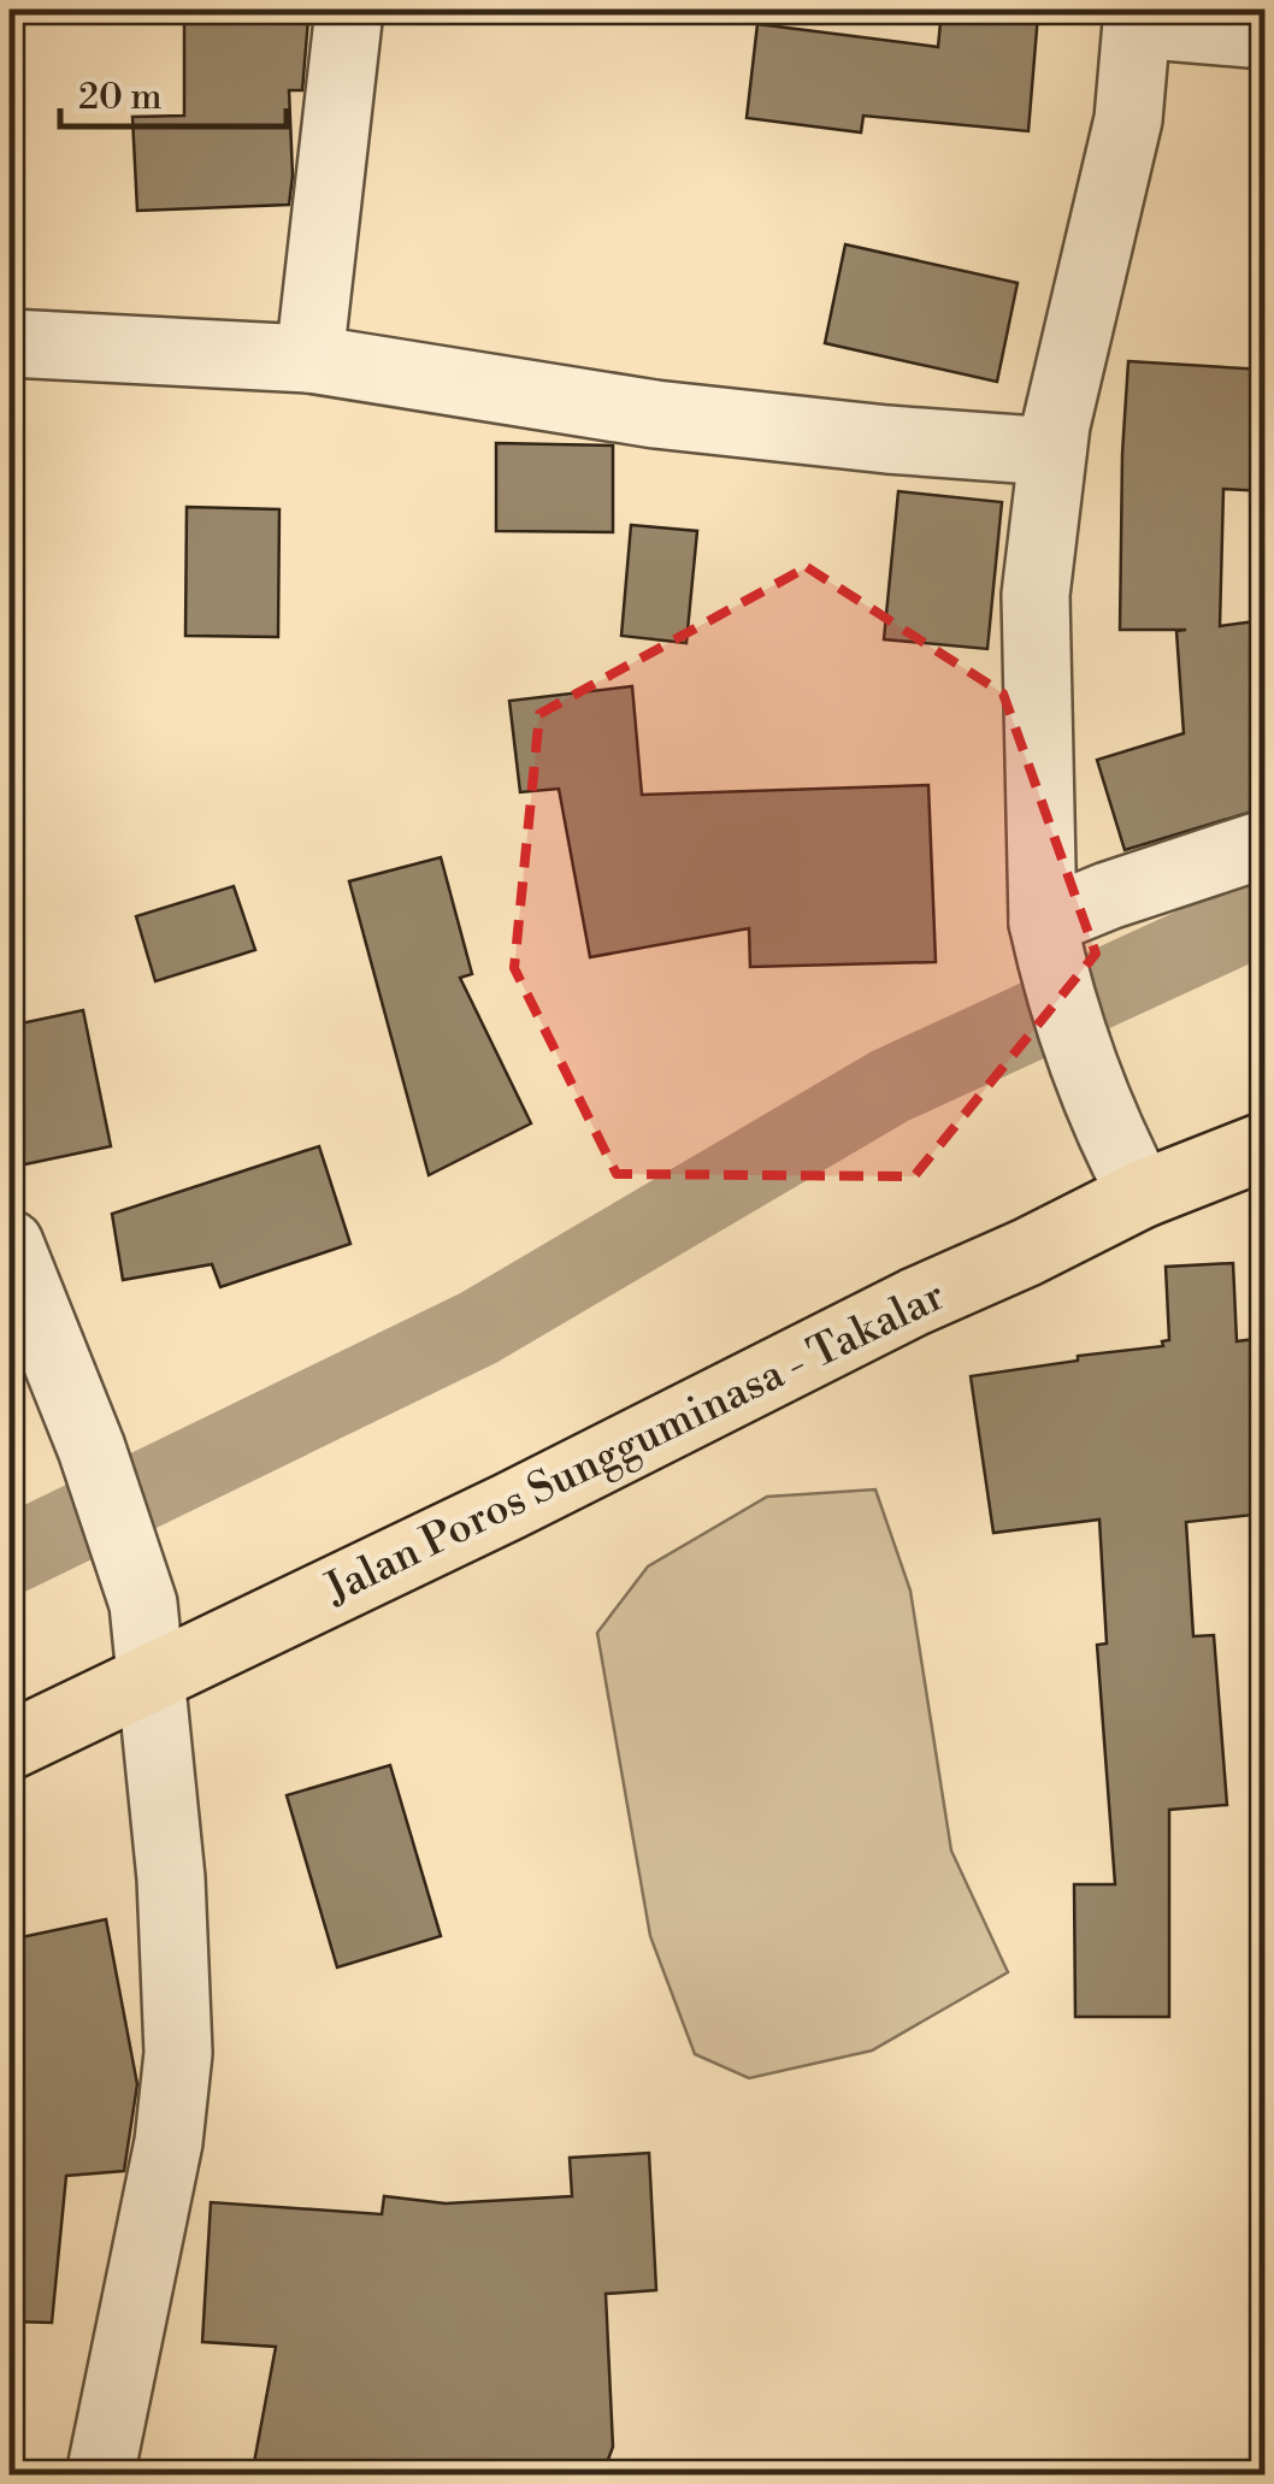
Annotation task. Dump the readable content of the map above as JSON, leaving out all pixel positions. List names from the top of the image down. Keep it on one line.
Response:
{"streets":{"highway":["Jalan Poros Sungguminasa - Takalar"]},"scale_bar":"20 m"}
